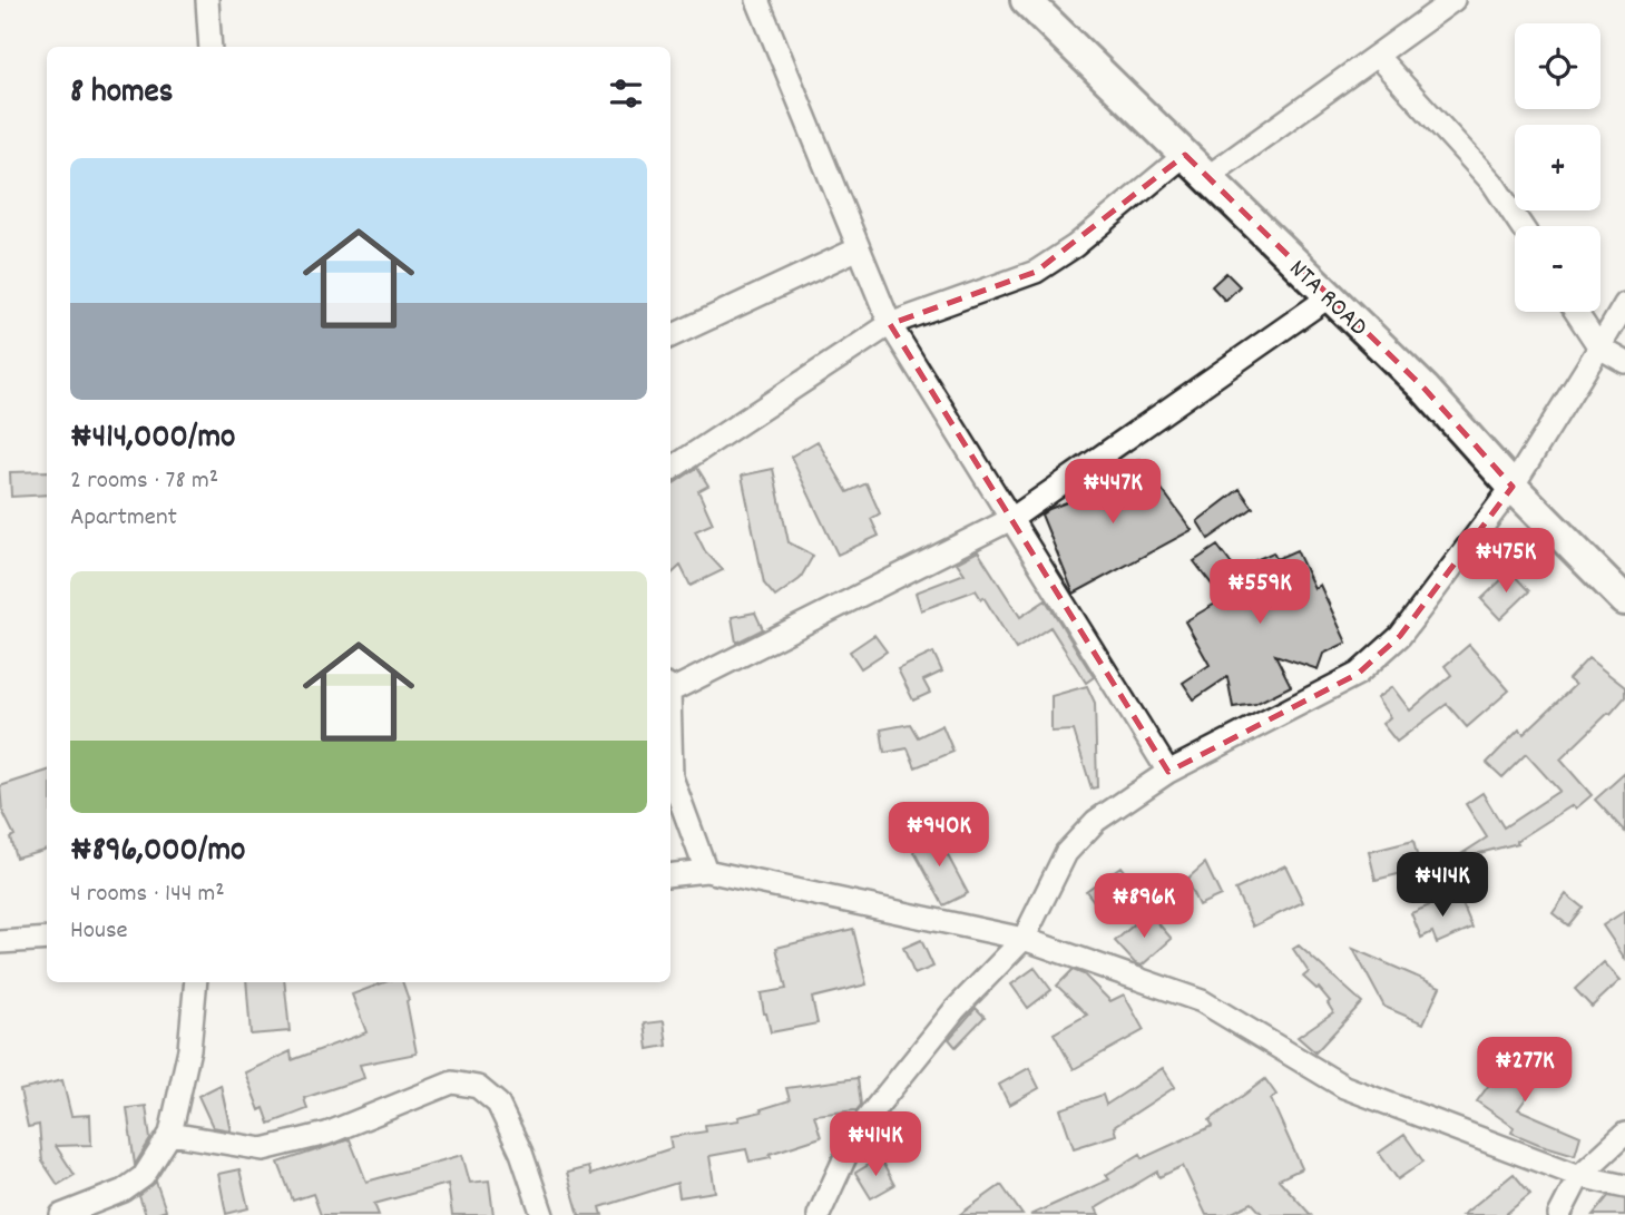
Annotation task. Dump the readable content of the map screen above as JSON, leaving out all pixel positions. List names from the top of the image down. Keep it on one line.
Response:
{"streets":{"street":["NTA ROAD"]},"page":{"map_buttons":["+","−"],"heading":"8 homes","list":[{"name":"₦414,000/mo","note":"2 rooms · 78 m² · Apartment"},{"name":"₦896,000/mo","note":"4 rooms · 144 m² · House"}],"price":["₦447K","₦475K","₦559K","₦940K","₦414K","₦896K","₦277K","₦414K"]}}
